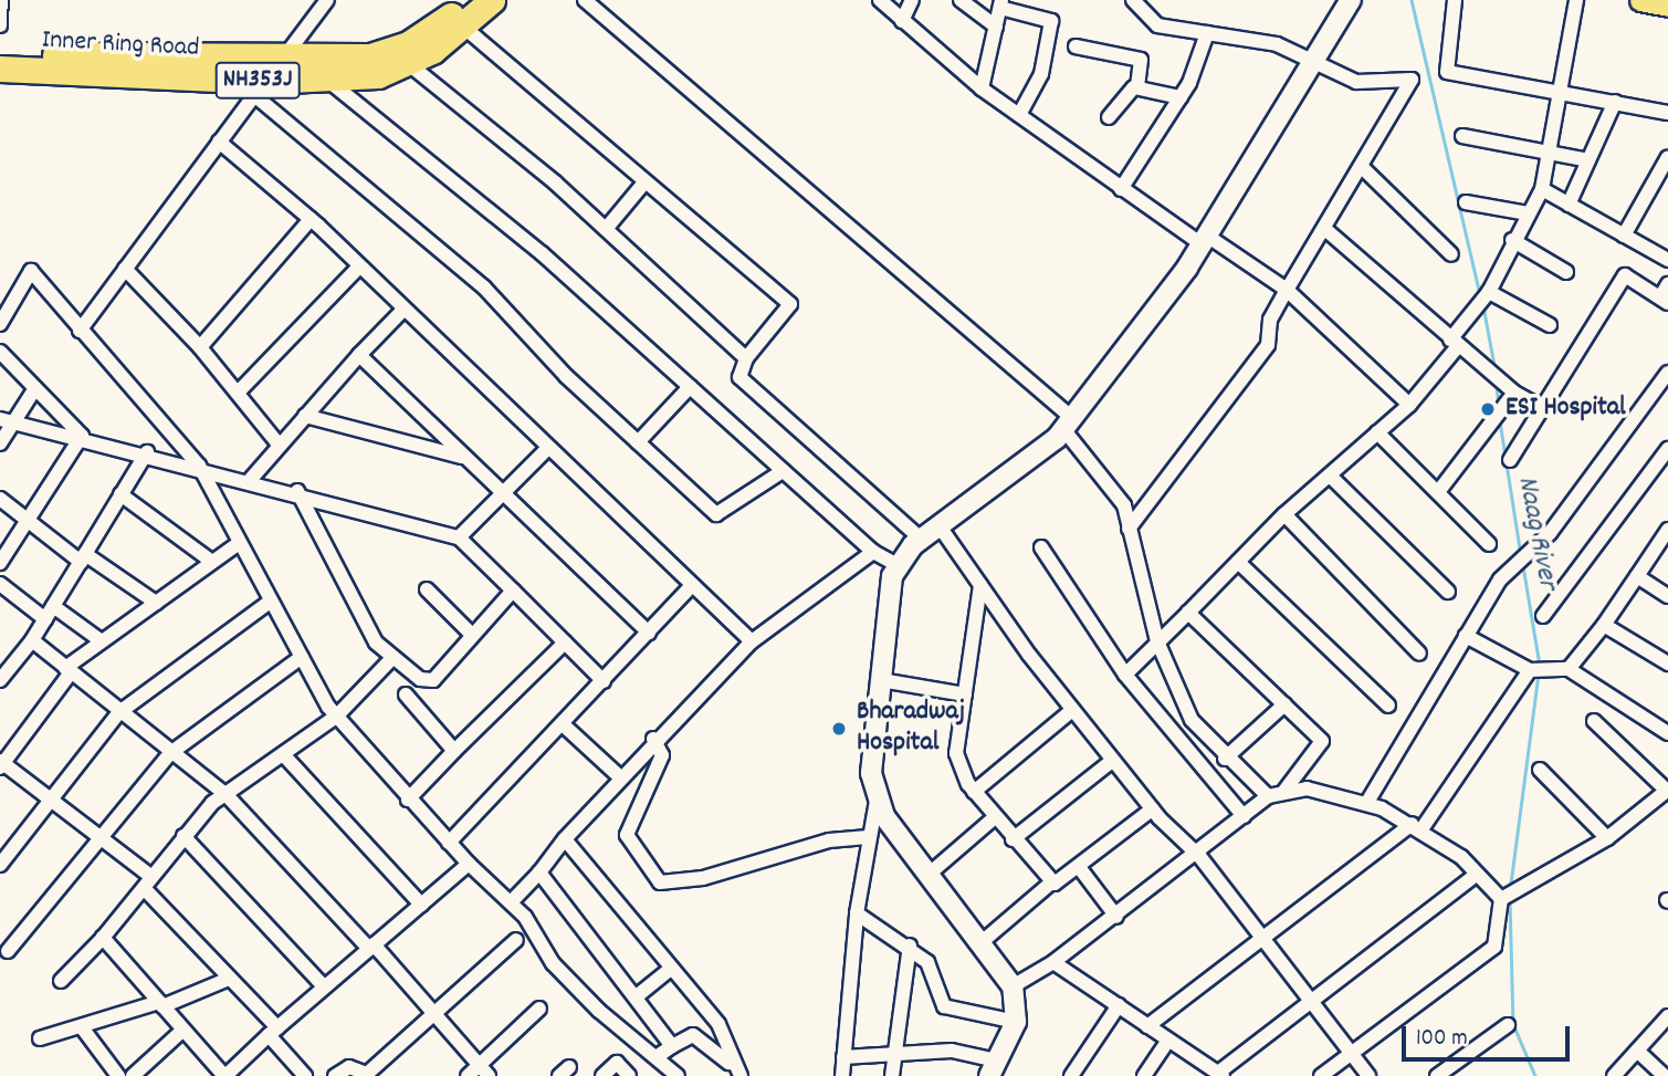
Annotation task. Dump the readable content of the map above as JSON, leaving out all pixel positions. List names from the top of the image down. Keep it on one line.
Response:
{"streets":{"highway":["Inner Ring Road","NH353J"]},"crossings":[["Inner Ring Road","NH353J"]],"water":["Naag River"],"places":["ESI Hospital","Bharadwaj Hospital"],"scale_bar":"100 m"}
